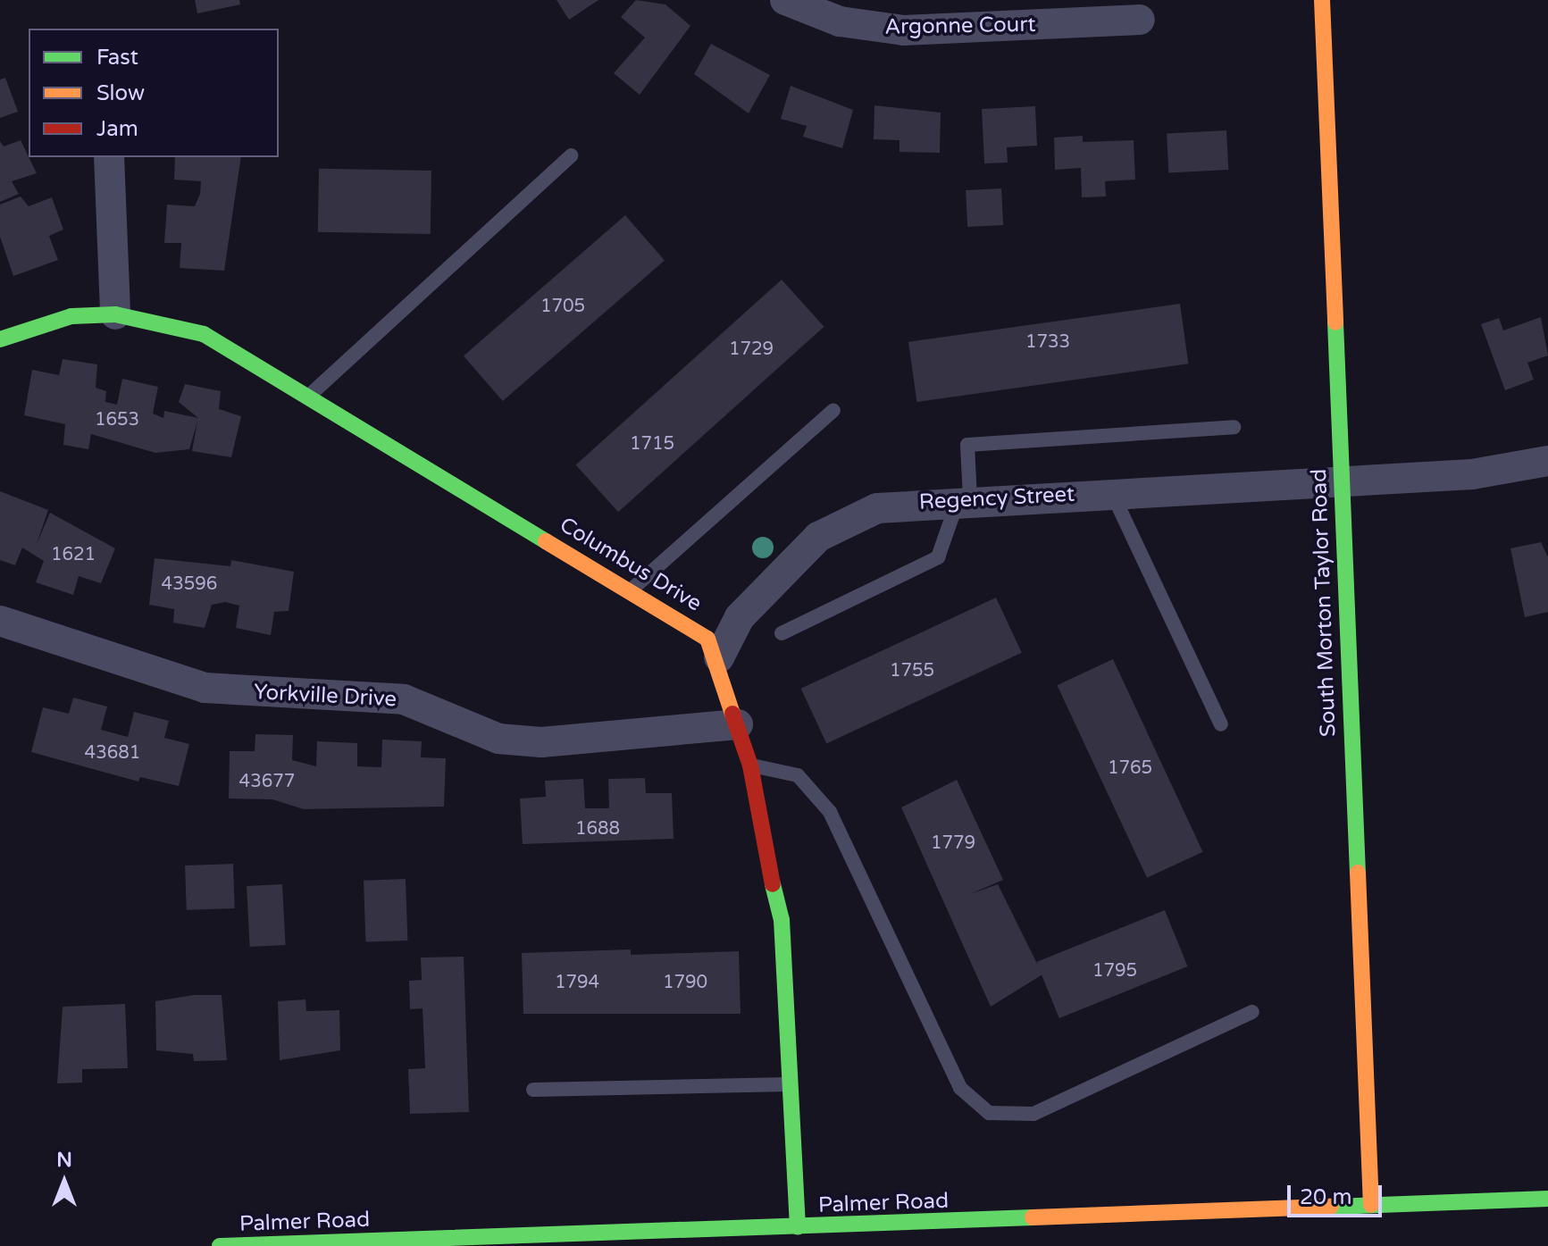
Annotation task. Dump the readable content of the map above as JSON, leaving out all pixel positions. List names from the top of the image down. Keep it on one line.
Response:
{"streets":{"street":["Argonne Court","Regency Street","Columbus Drive","South Morton Taylor Road","Yorkville Drive","Palmer Road"]},"crossings":[["Regency Street","Columbus Drive"],["Regency Street","South Morton Taylor Road"],["Columbus Drive","Yorkville Drive"],["Columbus Drive","Palmer Road"],["South Morton Taylor Road","Palmer Road"]],"house_numbers":["1705","1733","1729","1653","1715","1621","43596","1755","43681","1765","43677","1688","1779","1795","1794","1790"],"legend":["Fast","Slow","Jam"],"scale_bar":"20 m","north":"top"}
